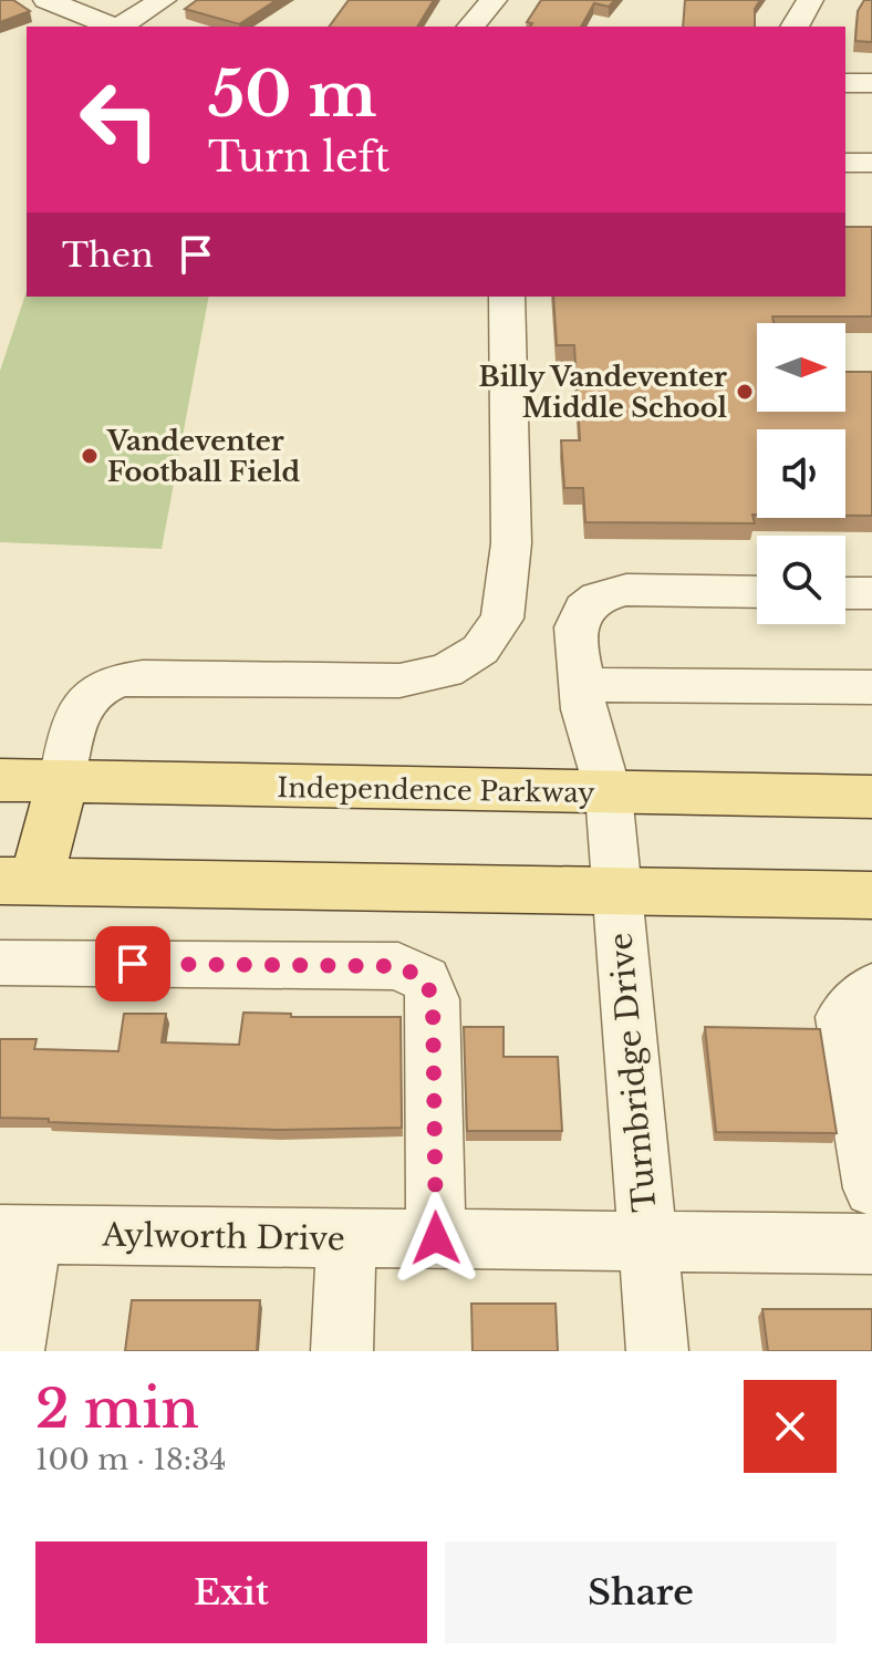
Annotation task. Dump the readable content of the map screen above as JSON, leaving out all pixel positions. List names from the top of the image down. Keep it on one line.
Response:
{"streets":{"main road":["Independence Parkway"],"street":["Turnbridge Drive","Aylworth Drive"]},"crossings":[["Independence Parkway","Turnbridge Drive"],["Turnbridge Drive","Aylworth Drive"]],"places":["Billy Vandeventer Middle School","Vandeventer Football Field"],"north":"right","page":{"turn":["50 m","Turn left"],"then":"Then","heading":["2 min","100 m · 18:34"],"buttons":["Exit","Share"]}}
